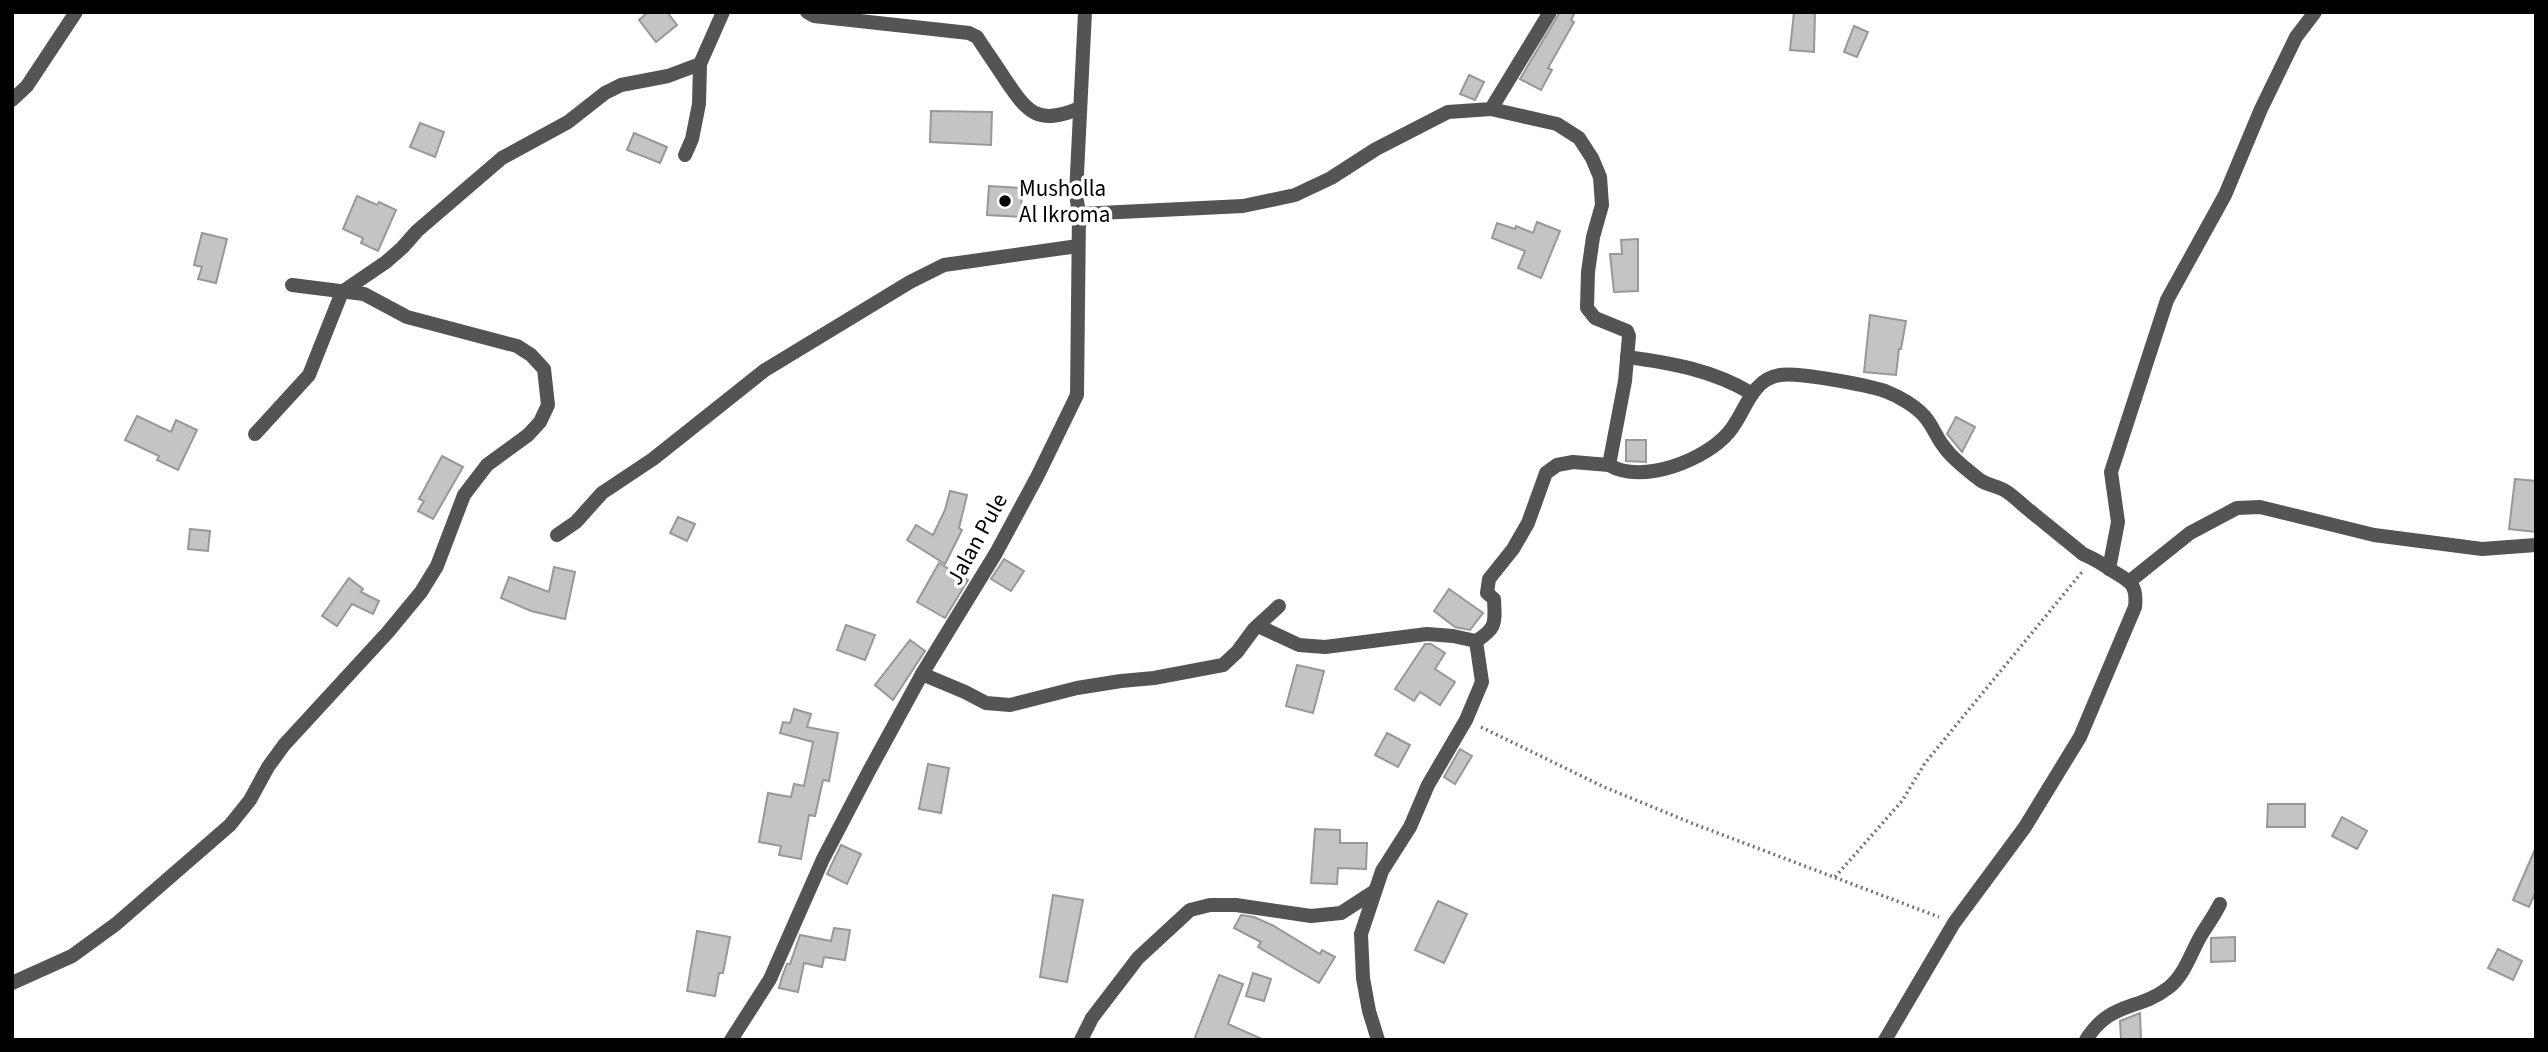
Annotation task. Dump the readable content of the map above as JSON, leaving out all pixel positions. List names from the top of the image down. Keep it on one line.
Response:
{"streets":{"street":["Jalan Pule"]},"places":["Musholla Al Ikroma"]}
